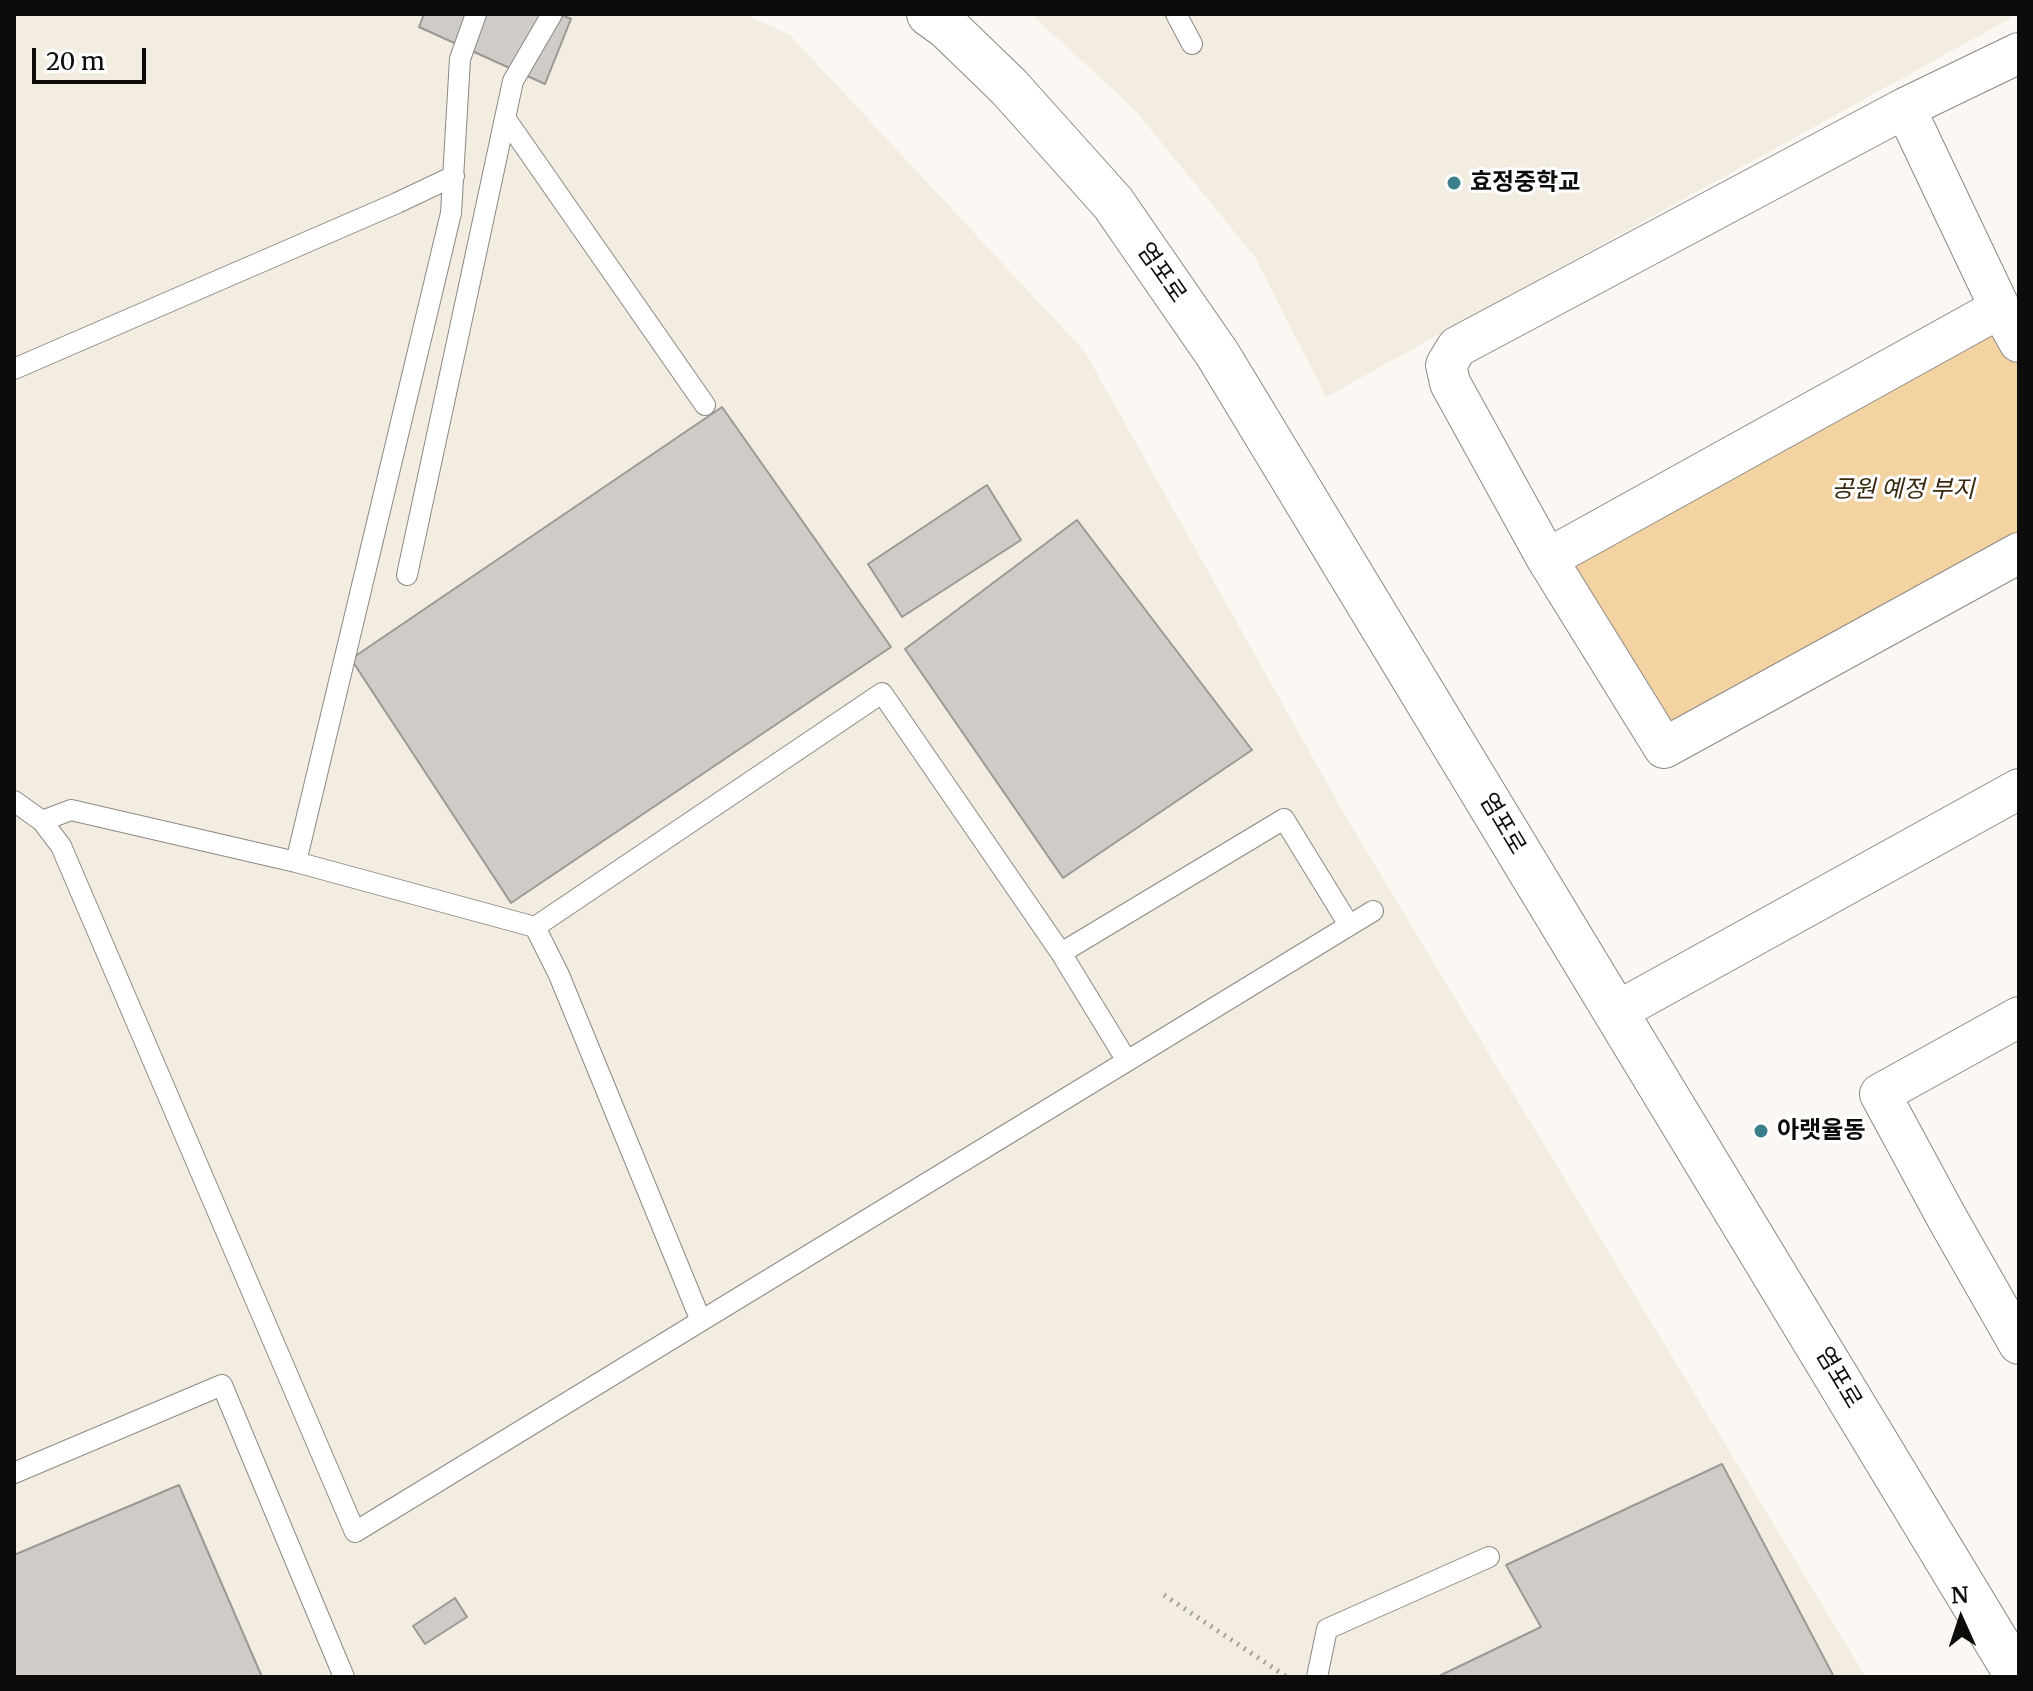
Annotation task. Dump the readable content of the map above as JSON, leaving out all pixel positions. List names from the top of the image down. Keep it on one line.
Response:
{"streets":{"main road":["염포로"]},"parks":["공원 예정 부지"],"places":["효정중학교","아랫율동"],"scale_bar":"20 m","north":"top"}
